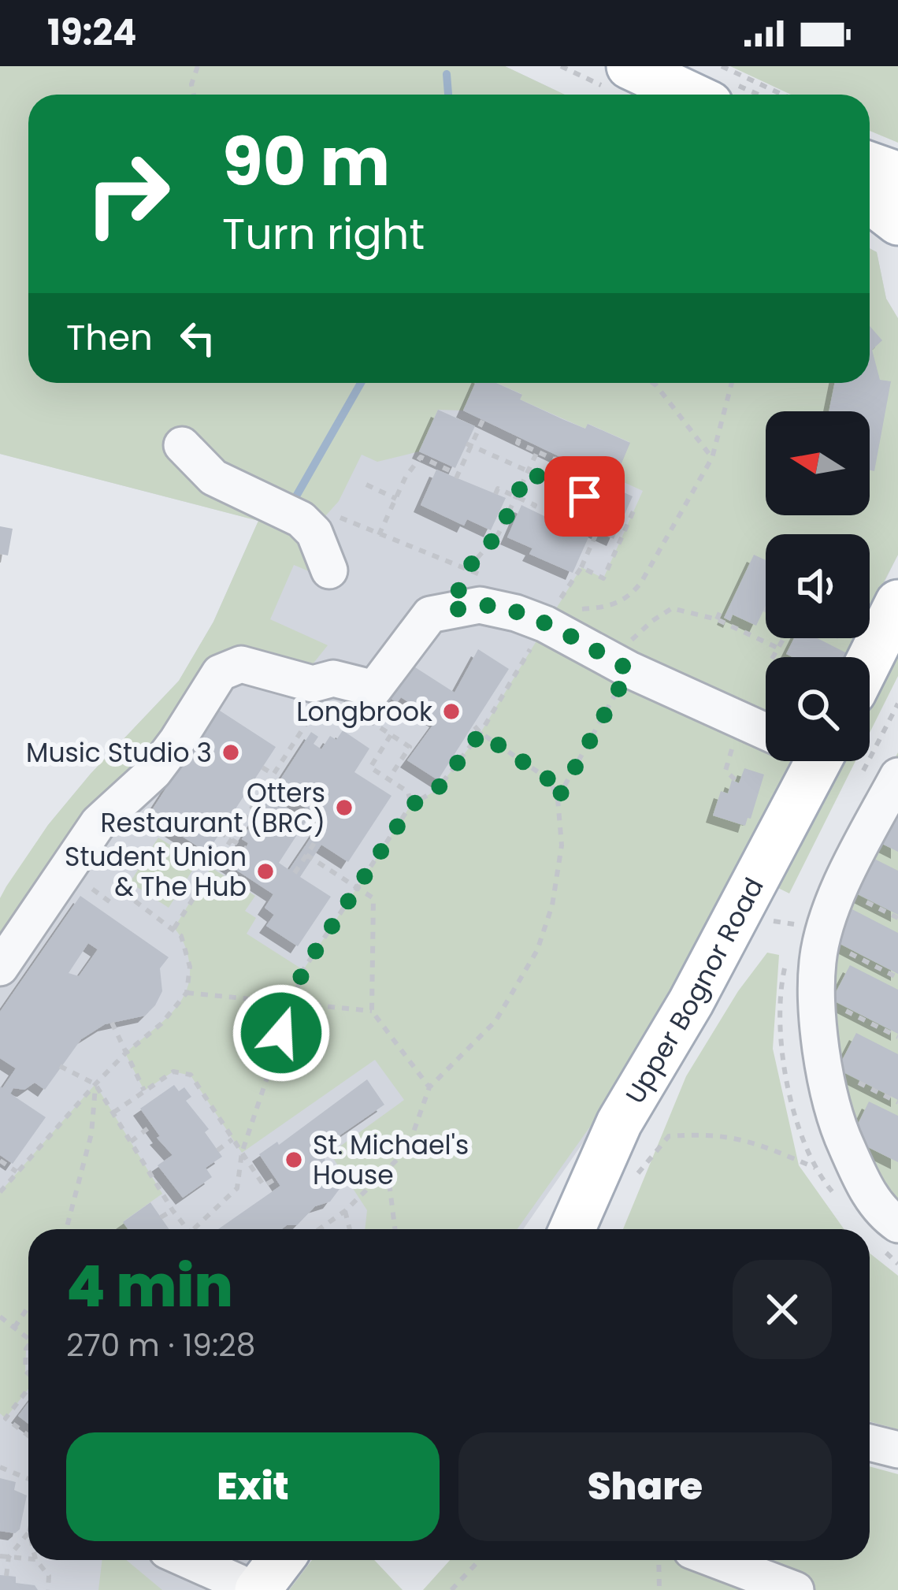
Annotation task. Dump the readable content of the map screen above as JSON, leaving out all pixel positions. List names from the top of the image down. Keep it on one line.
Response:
{"streets":{"main road":["Upper Bognor Road"]},"places":["Longbrook","Music Studio 3","Otters Restaurant (BRC)","Student Union & The Hub","St. Michael's House"],"north":"left","page":{"status":"19:24","turn":["90 m","Turn right"],"then":"Then","heading":["4 min","270 m · 19:28"],"buttons":["Exit","Share"]}}
